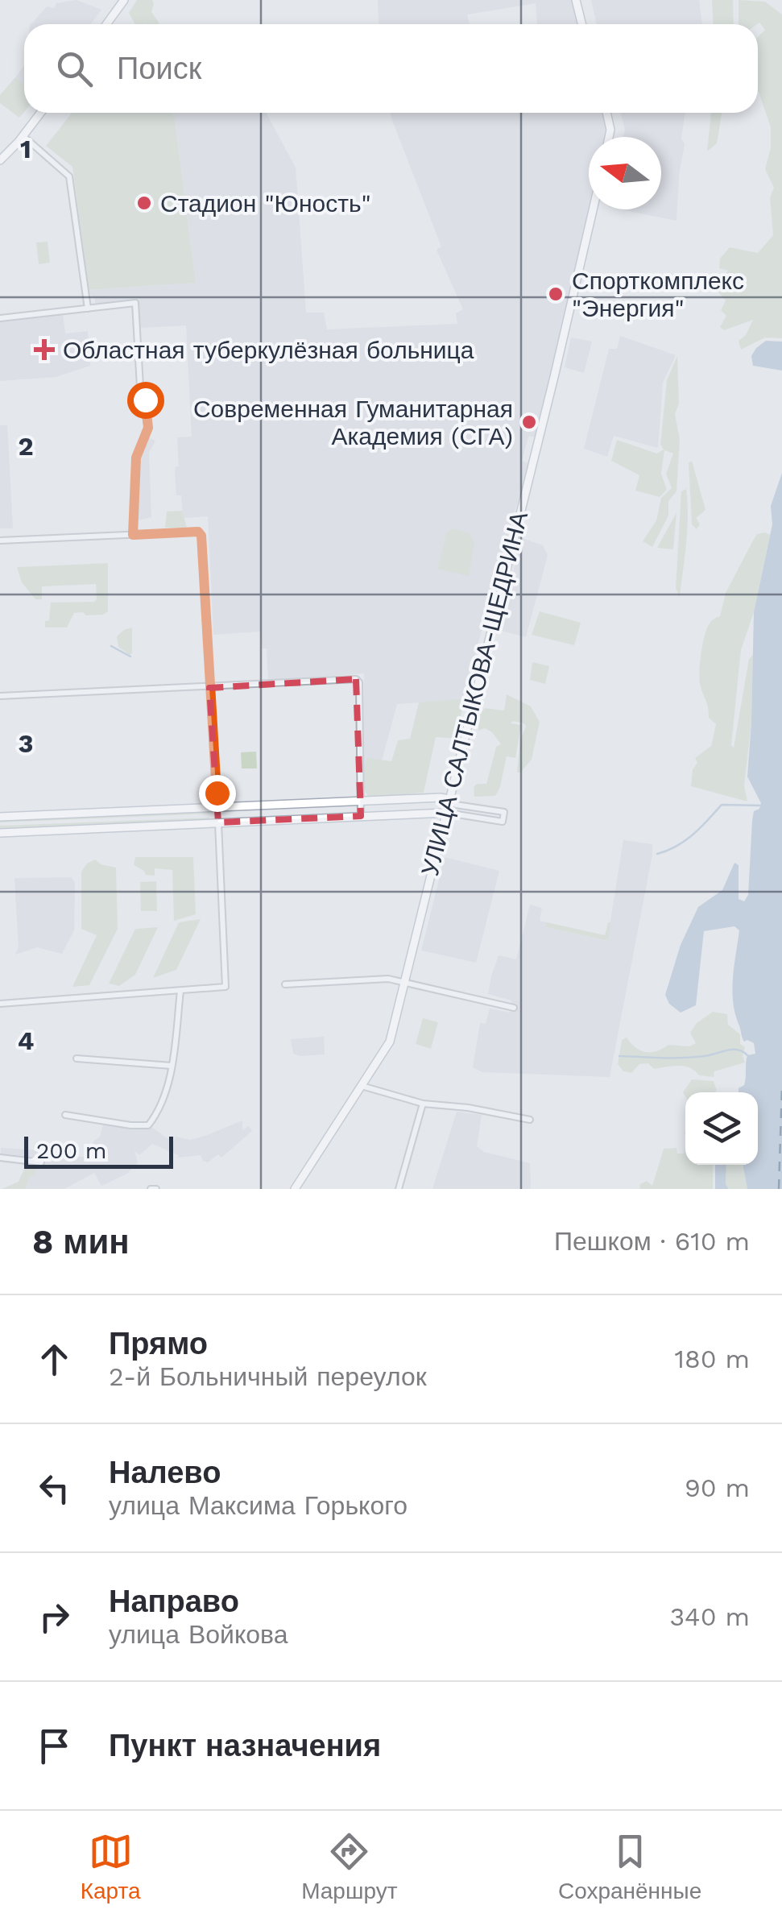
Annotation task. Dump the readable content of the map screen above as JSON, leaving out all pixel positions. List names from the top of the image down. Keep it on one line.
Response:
{"streets":{"main road":["УЛИЦА САЛТЫКОВА-ЩЕДРИНА"]},"places":{"other":["Стадион \"Юность\"","Спорткомплекс \"Энергия\"","Современная Гуманитарная Академия (СГА)"],"health":["Областная туберкулёзная больница"]},"scale_bar":"200 m","north":"left","page":{"search":"Поиск","scale":"200 m","heading":["8 мин","Пешком · 610 m"],"list":[["Прямо","2-й Больничный переулок","180 m"],["Налево","улица Максима Горького","90 m"],["Направо","улица Войкова","340 m"],"Пункт назначения"],"nav":["Карта","Маршрут","Сохранённые"]},"grid":{"rows":["1","2","3","4"]}}
